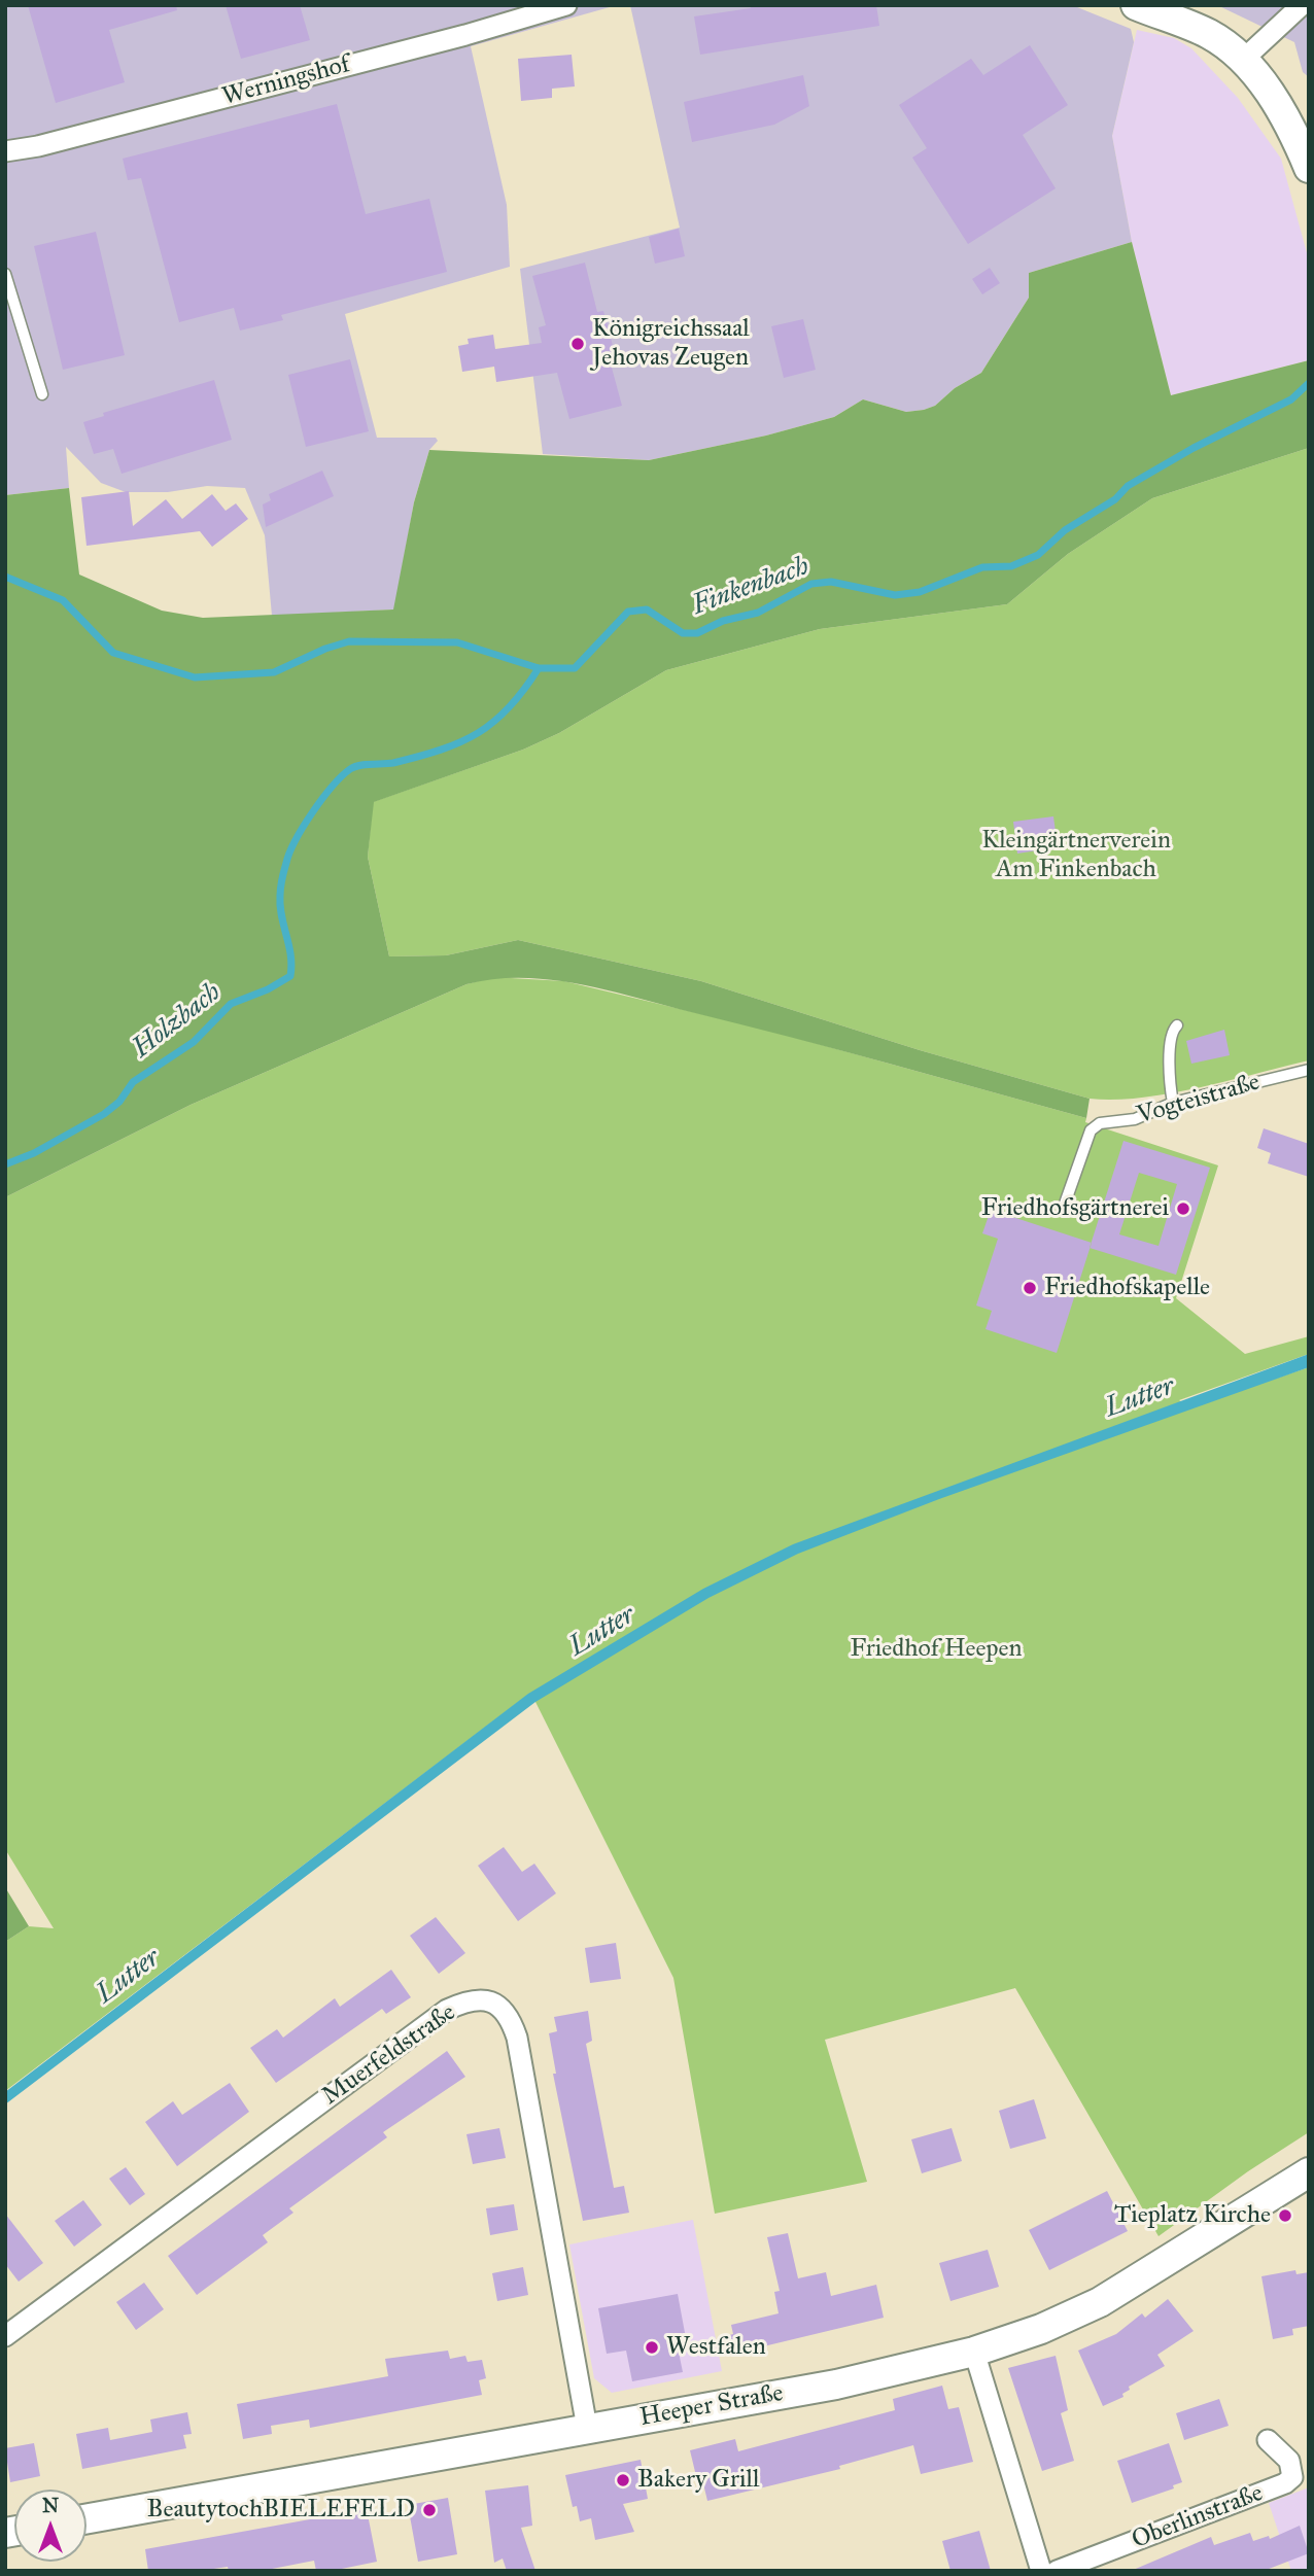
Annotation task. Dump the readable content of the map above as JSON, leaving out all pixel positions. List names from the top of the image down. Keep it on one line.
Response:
{"streets":{"main road":["Heeper Straße"],"street":["Werningshof","Muerfeldstraße","Oberlinstraße"],"lane":["Vogteistraße"]},"crossings":[["Muerfeldstraße","Heeper Straße"]],"water":["Finkenbach","Holzbach","Lutter"],"parks":["Kleingärtnerverein Am Finkenbach","Friedhof Heepen"],"places":["Königreichssaal Jehovas Zeugen","Friedhofsgärtnerei","Friedhofskapelle","Tieplatz Kirche","Westfalen","Bakery Grill","BeautytochBIELEFELD"],"north":"top"}
